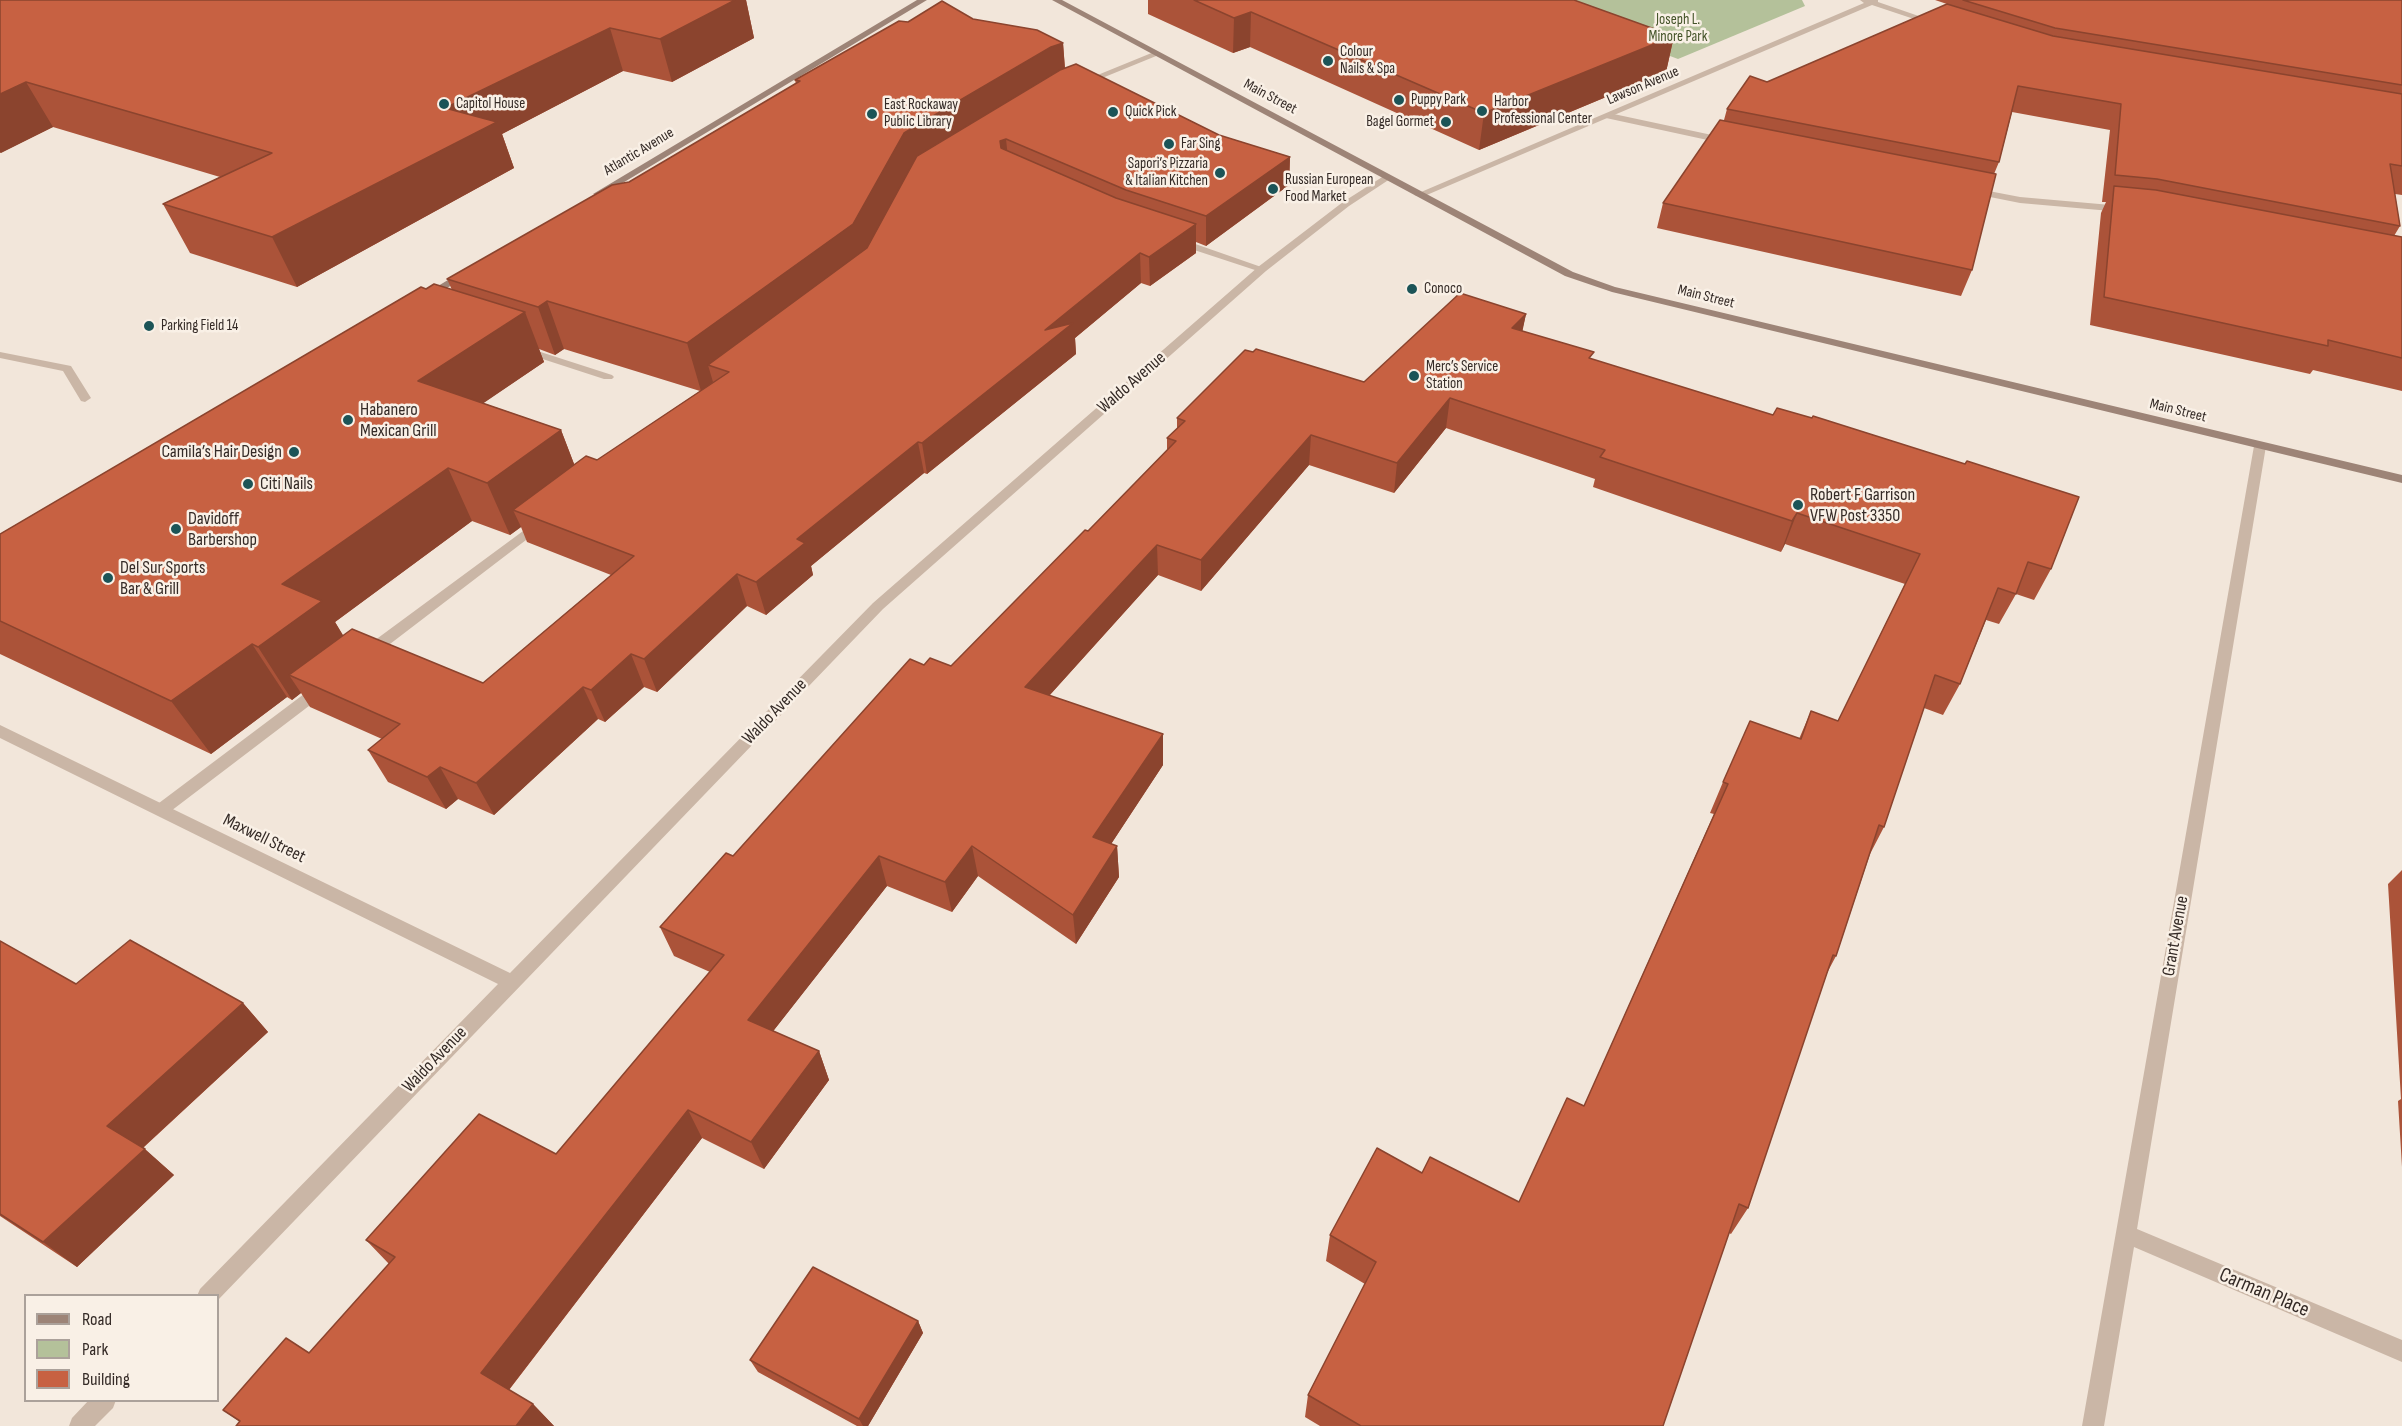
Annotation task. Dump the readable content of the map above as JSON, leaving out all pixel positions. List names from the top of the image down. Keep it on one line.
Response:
{"streets":{"main road":["Main Street","Atlantic Avenue"],"street":["Lawson Avenue","Waldo Avenue","Maxwell Street","Grant Avenue","Carman Place"]},"crossings":[["Lawson Avenue","Main Street"],["Main Street","Waldo Avenue"],["Main Street","Grant Avenue"],["Waldo Avenue","Maxwell Street"],["Grant Avenue","Carman Place"]],"parks":["Joseph L. Minore Park"],"places":["Colour Nails & Spa","Puppy Park","Capitol House","Harbor Professional Center","Quick Pick","East Rockaway Public Library","Bagel Gormet","Far Sing","Sapori’s Pizzaria & Italian Kitchen","Russian European Food Market","Conoco","Parking Field 14","Merc’s Service Station","Habanero Mexican Grill","Camila’s Hair Design","Citi Nails","Robert F Garrison VFW Post 3350","Davidoff Barbershop","Del Sur Sports Bar & Grill"],"legend":["Road","Park","Building"]}
